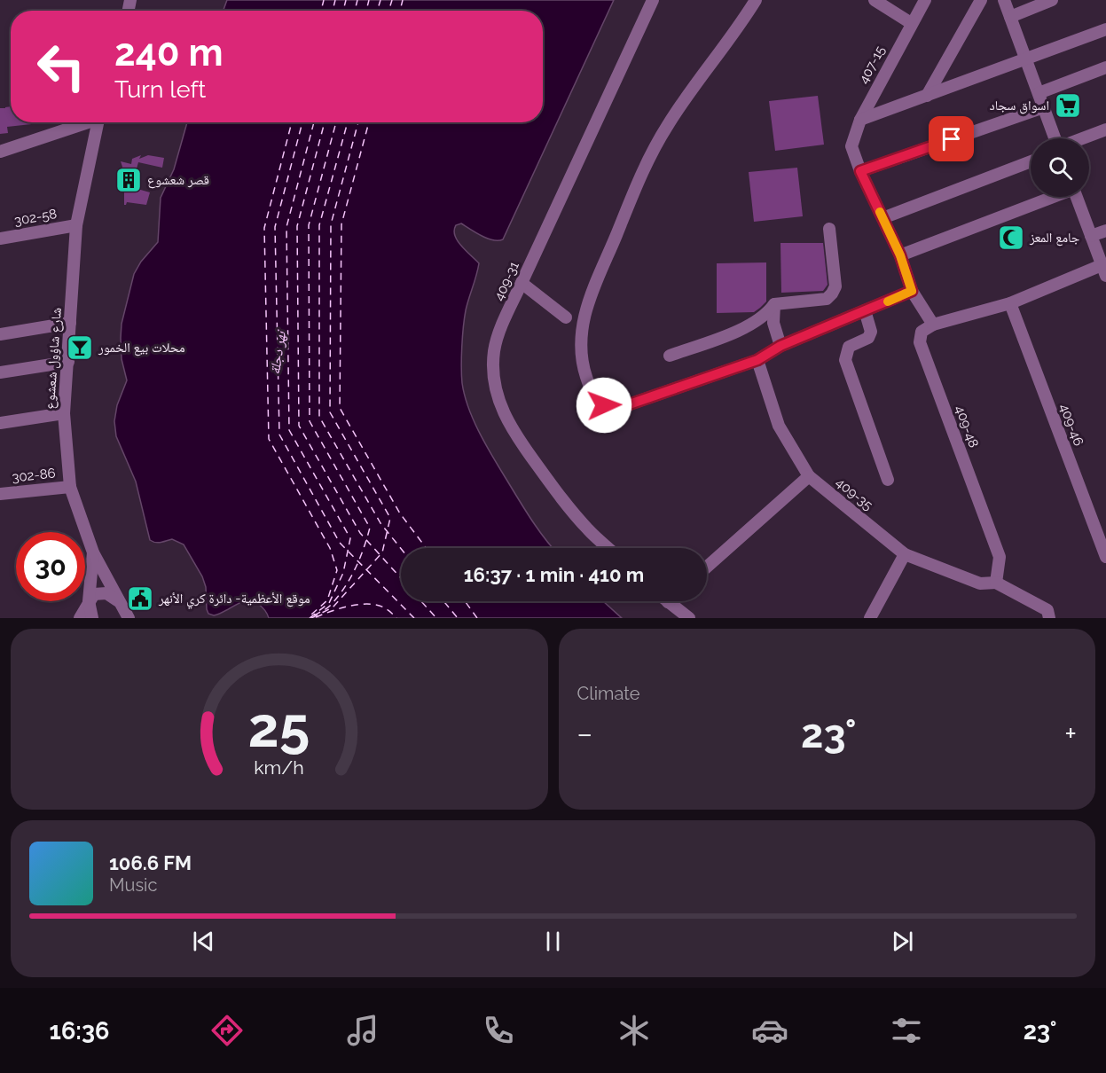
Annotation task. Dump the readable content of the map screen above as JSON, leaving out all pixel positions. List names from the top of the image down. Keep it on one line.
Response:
{"streets":{"street":["407-15","302-58","409-31","شارع شاؤول شعشوع","409-46","409-48","302-86","409-35"]},"crossings":[["302-58","شارع شاؤول شعشوع"],["شارع شاؤول شعشوع","302-86"],["409-48","409-35"]],"water":["نهر دجلة"],"places":{"supermarket":["اسواق سجاد"],"building":["قصر شعشوع"],"mosque":["جامع المعز"],"bar":["محلات بيع الخمور"],"public building":["موقع الأعظمية- دائرة كري الأنهر"]},"page":{"turn":["240 m","Turn left"],"limit":"30","trip":"16:37 · 1 min · 410 m","tile":"Climate","heat":["−","23°","+"],"song":["106.6 FM","Music"],"tabs":["16:36","23°"],"gauge":["25","km/h"]}}
